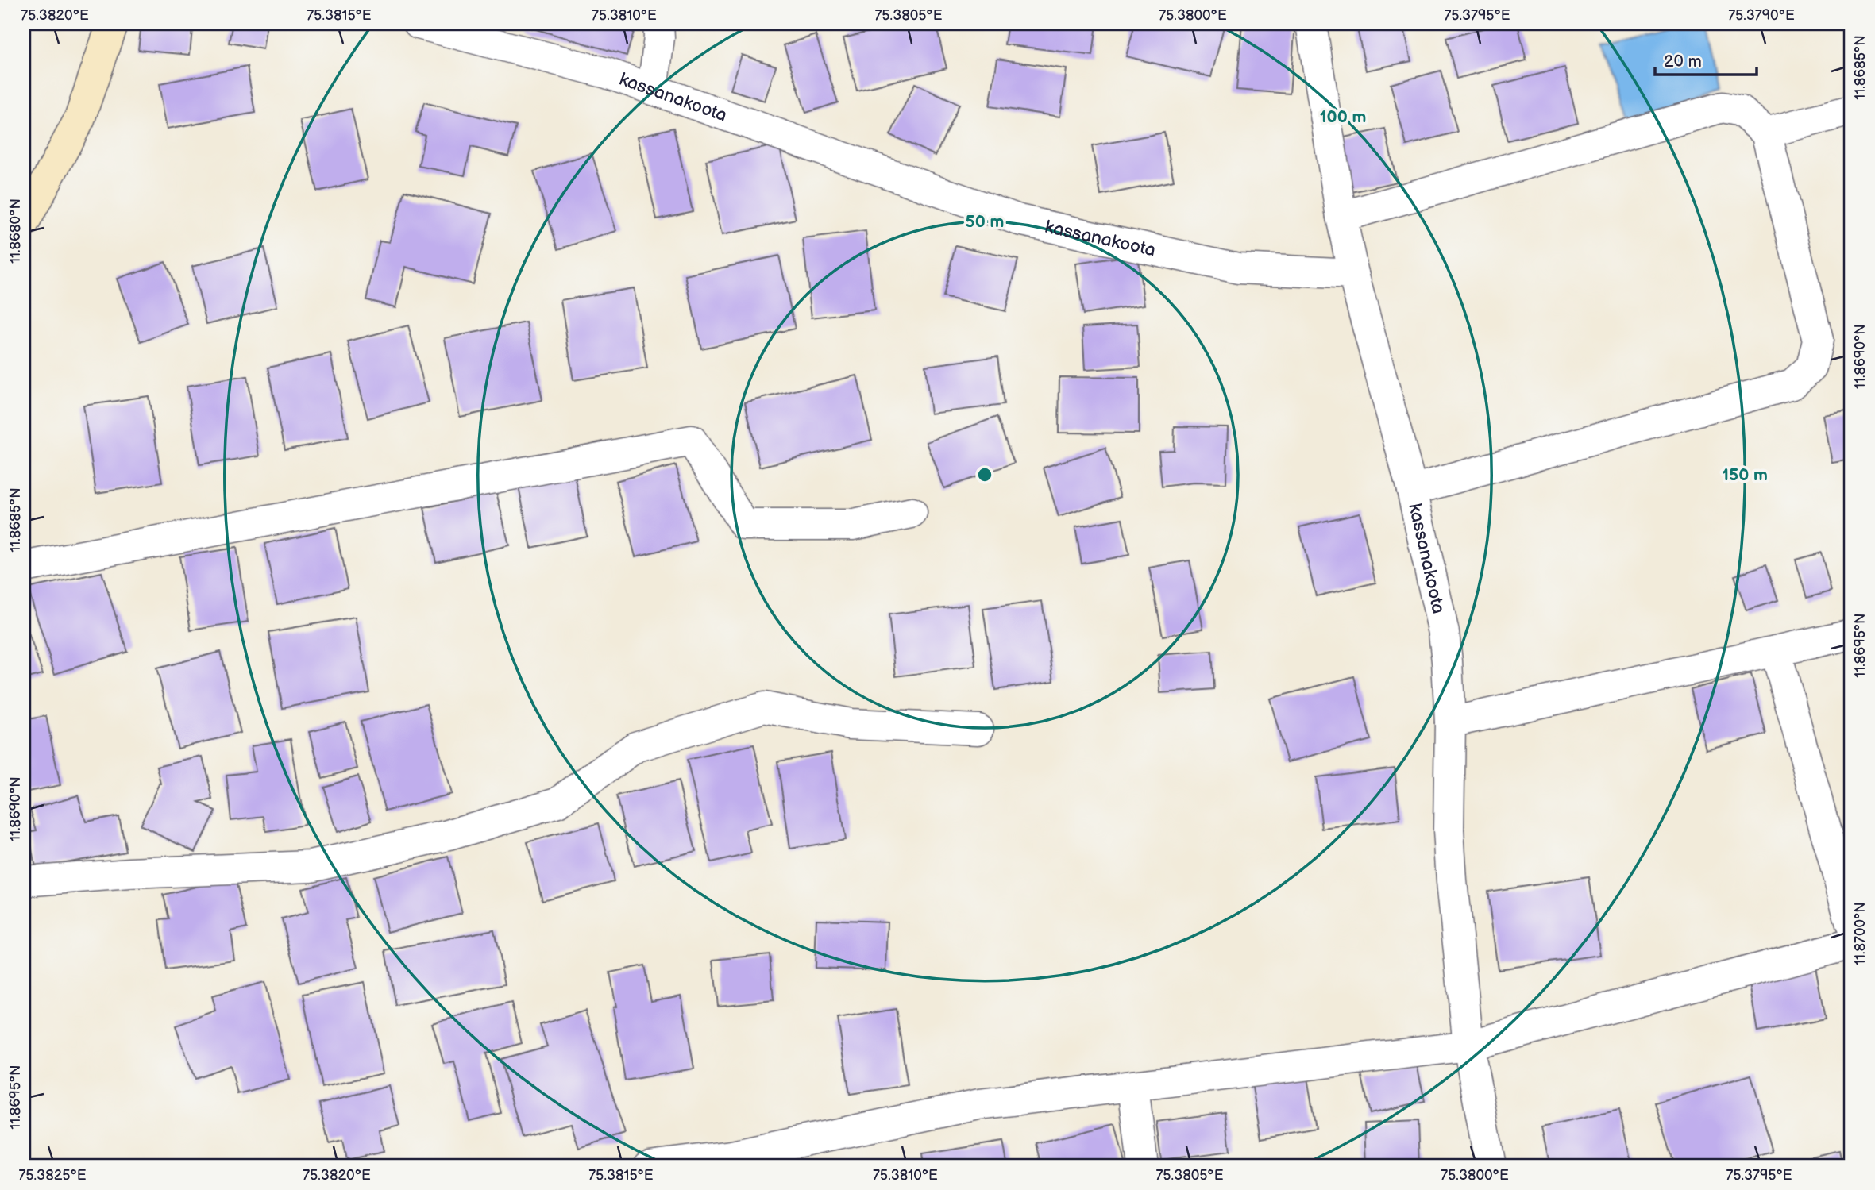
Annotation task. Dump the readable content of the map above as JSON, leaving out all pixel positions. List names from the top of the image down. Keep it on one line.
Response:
{"streets":{"street":["kassanakoota"]},"scale_bar":"20 m","coordinates":["75.3820°E","75.3815°E","75.3810°E","75.3805°E","75.3800°E","75.3795°E","75.3790°E","11.8685°N","11.8680°N","11.8690°N","11.8695°N","11.8700°N","75.3825°E"],"rings":["100 m","50 m","150 m"]}
